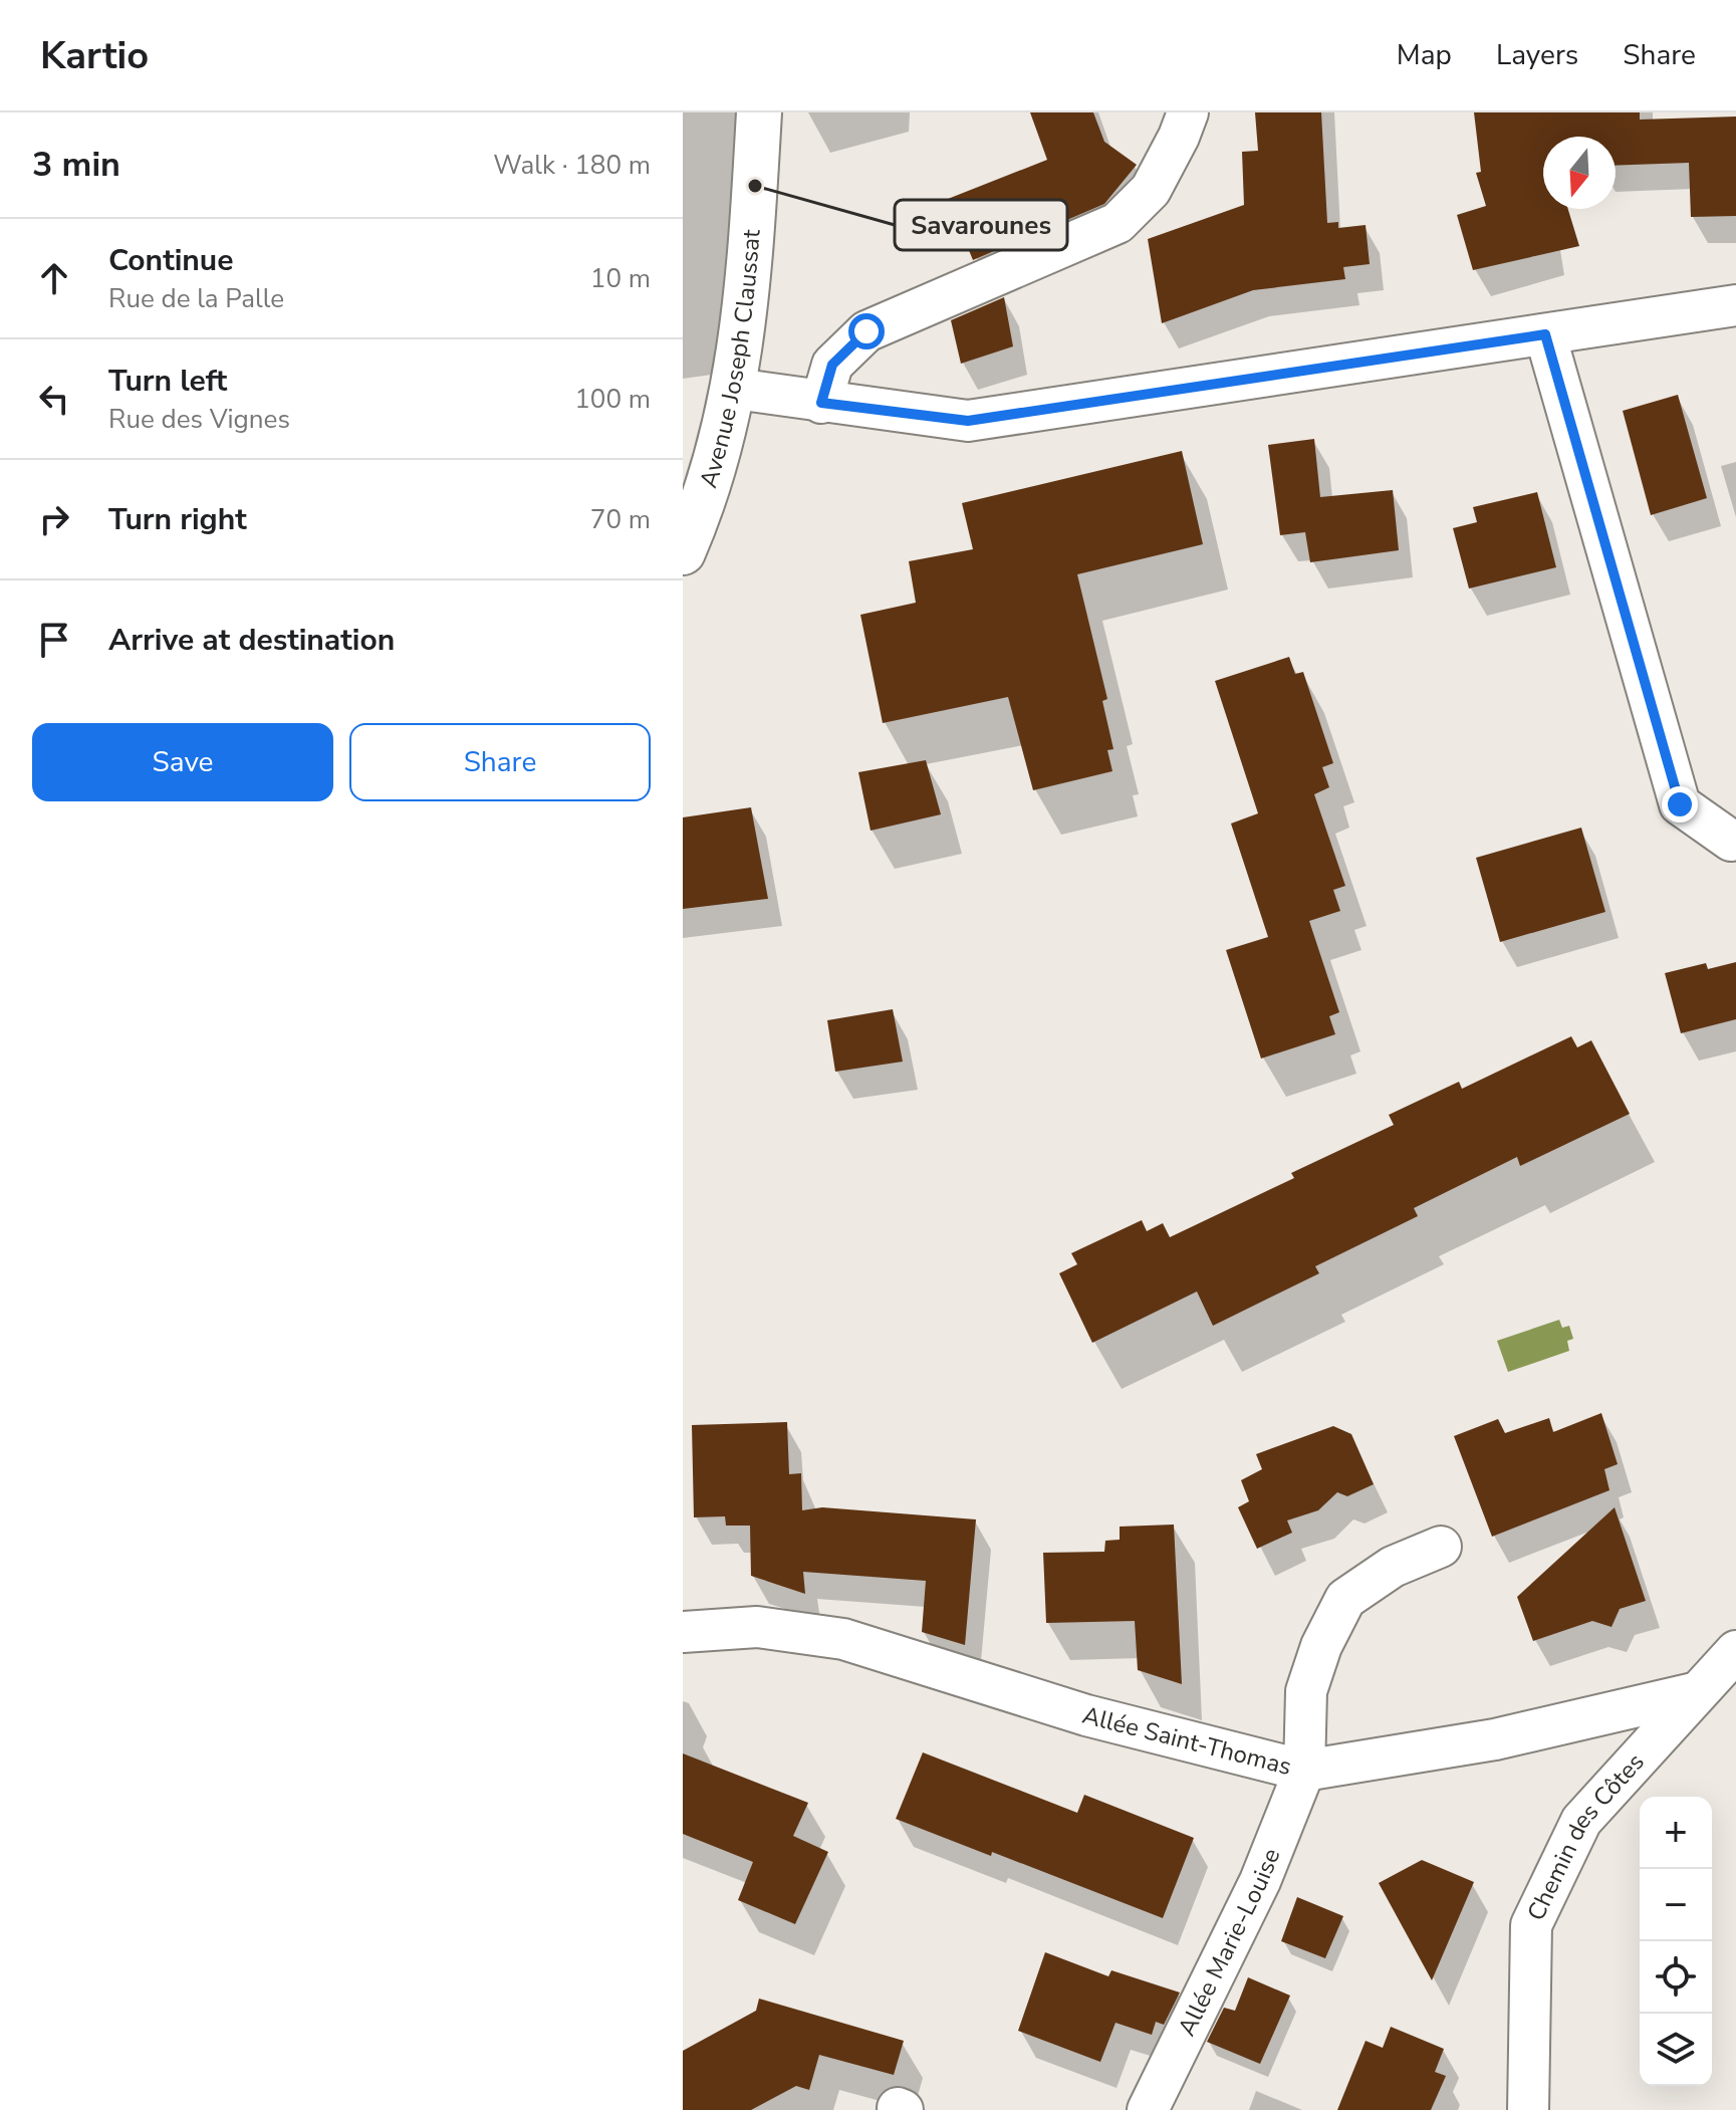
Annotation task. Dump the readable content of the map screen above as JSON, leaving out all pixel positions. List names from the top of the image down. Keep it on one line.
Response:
{"streets":{"main road":["Avenue Joseph Claussat"],"street":["Allée Saint-Thomas","Chemin des Côtes","Allée Marie-Louise"]},"crossings":[["Allée Saint-Thomas","Chemin des Côtes"],["Allée Saint-Thomas","Allée Marie-Louise"]],"places":["Savarounes"],"north":"bottom","page":{"header":"Kartio","nav":["Map","Layers","Share"],"heading":["3 min","Walk · 180 m"],"list":[["Continue","Rue de la Palle","10 m"],["Turn left","Rue des Vignes","100 m"],["Turn right","70 m"],"Arrive at destination"],"buttons":["Save","Share"],"map_buttons":["+","−"]}}
